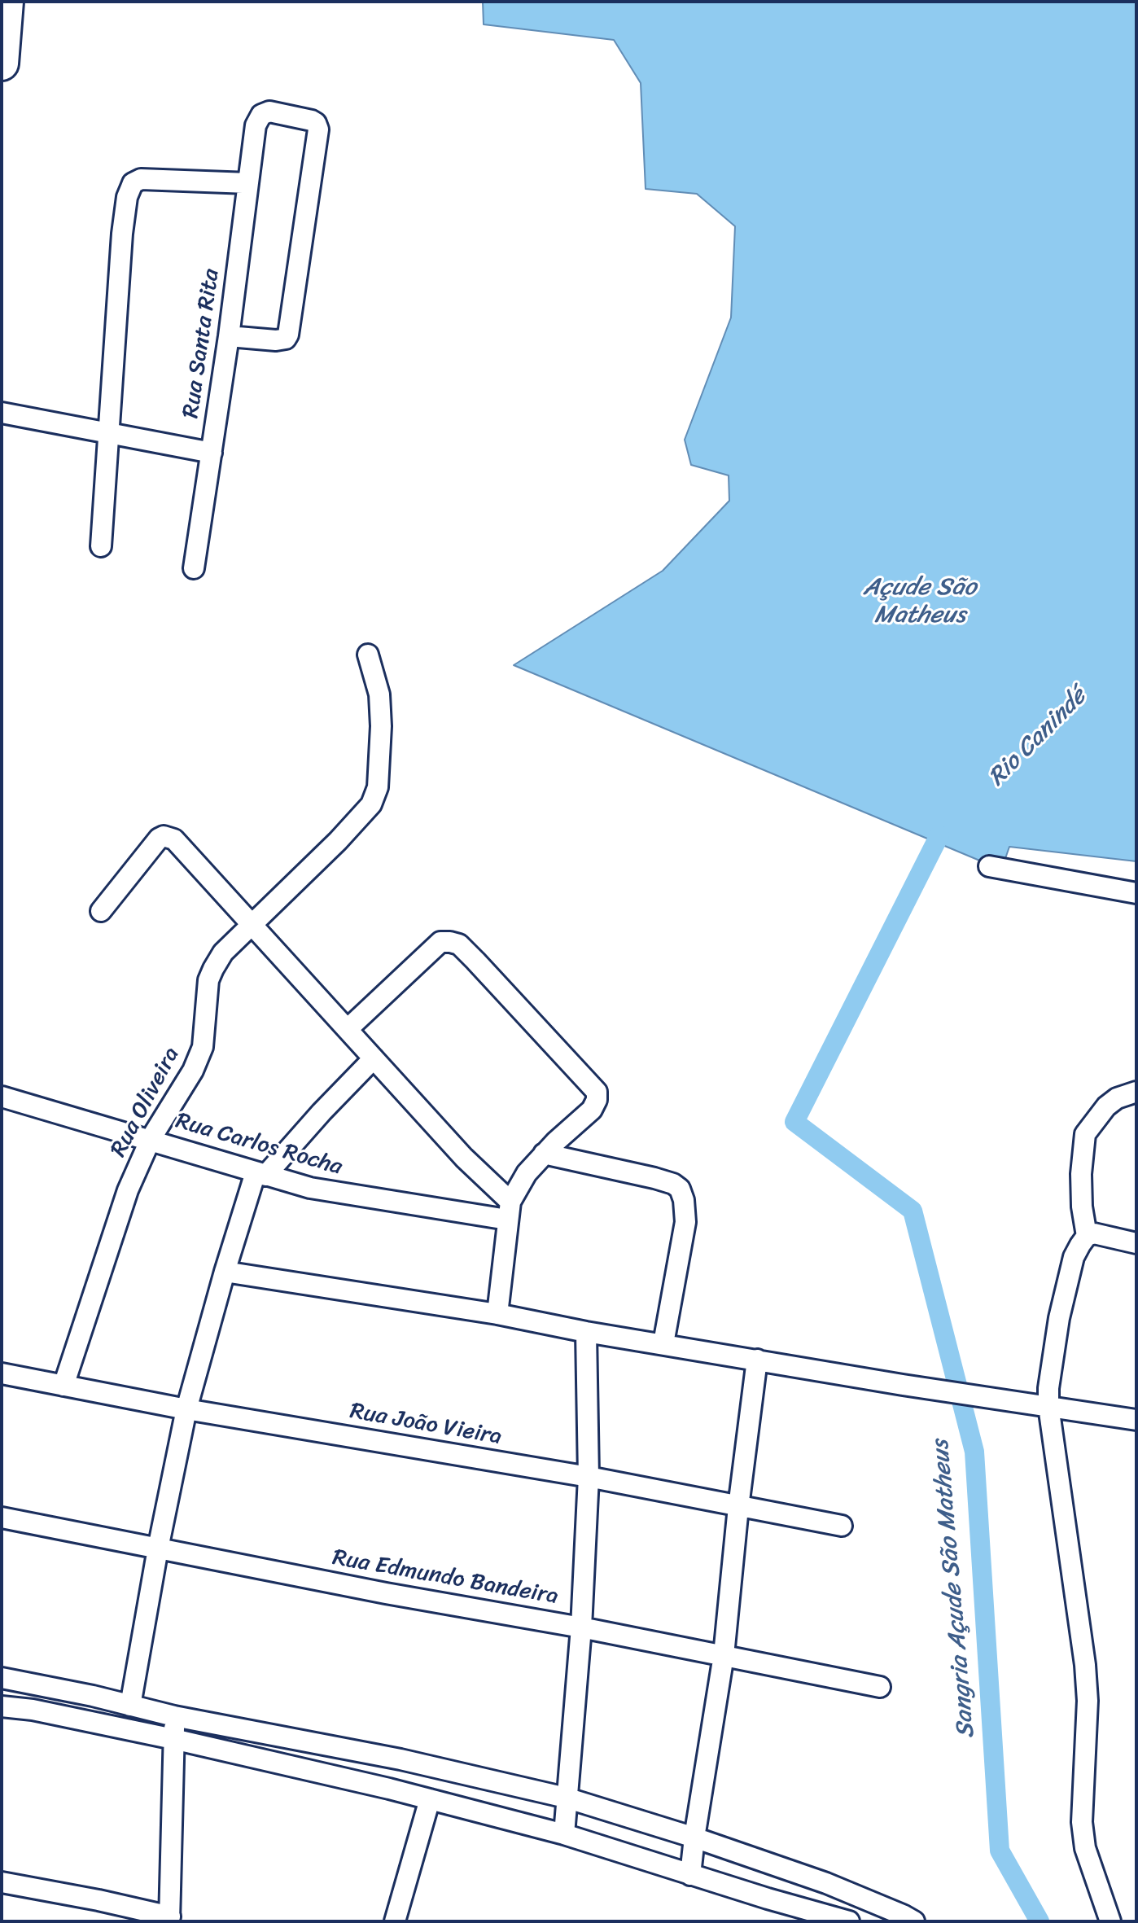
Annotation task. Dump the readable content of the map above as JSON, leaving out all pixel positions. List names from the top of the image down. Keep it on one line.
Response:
{"streets":{"street":["Rua Santa Rita","Rua Oliveira","Rua Carlos Rocha","Rua João Vieira","Rua Edmundo Bandeira"]},"crossings":[["Rua Oliveira","Rua Carlos Rocha"],["Rua Oliveira","Rua João Vieira"]],"water":["Açude São Matheus","Rio Canindé","Sangria Açude São Matheus"]}
